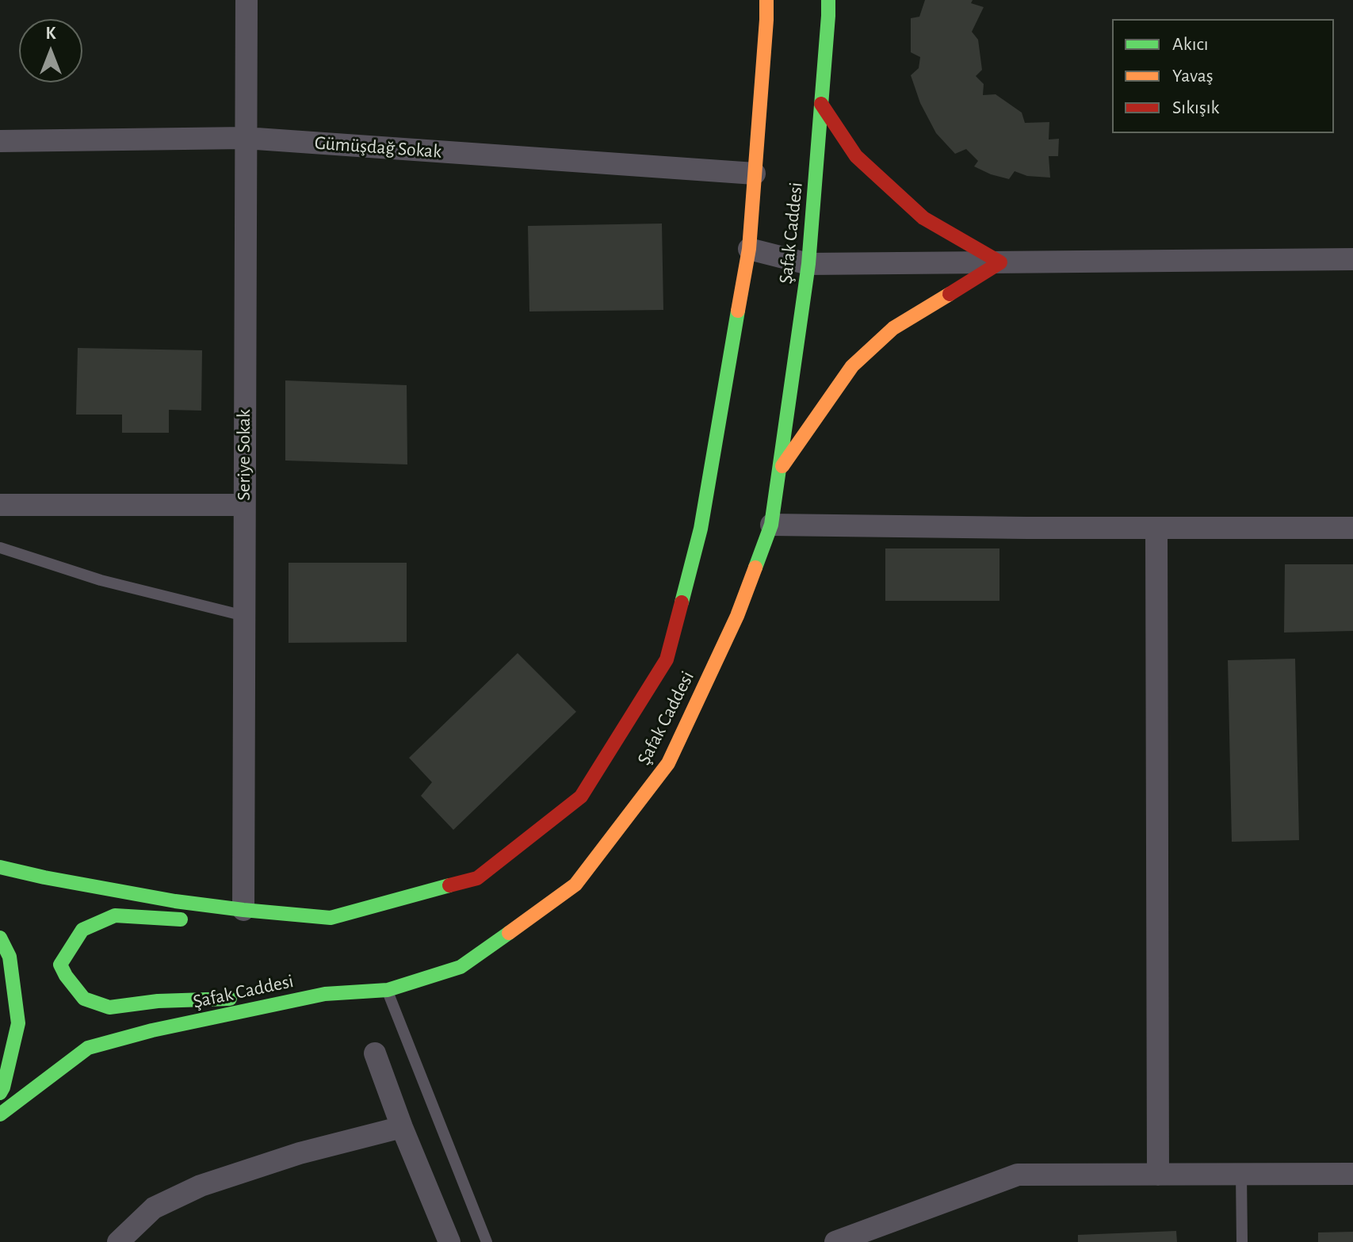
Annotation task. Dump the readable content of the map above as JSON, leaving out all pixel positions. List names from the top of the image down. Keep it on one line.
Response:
{"streets":{"main road":["Şafak Caddesi"],"street":["Gümüşdağ Sokak","Seriye Sokak"]},"crossings":[["Gümüşdağ Sokak","Şafak Caddesi"],["Gümüşdağ Sokak","Seriye Sokak"],["Şafak Caddesi","Seriye Sokak"]],"legend":["Akıcı","Yavaş","Sıkışık"],"north":"top"}
